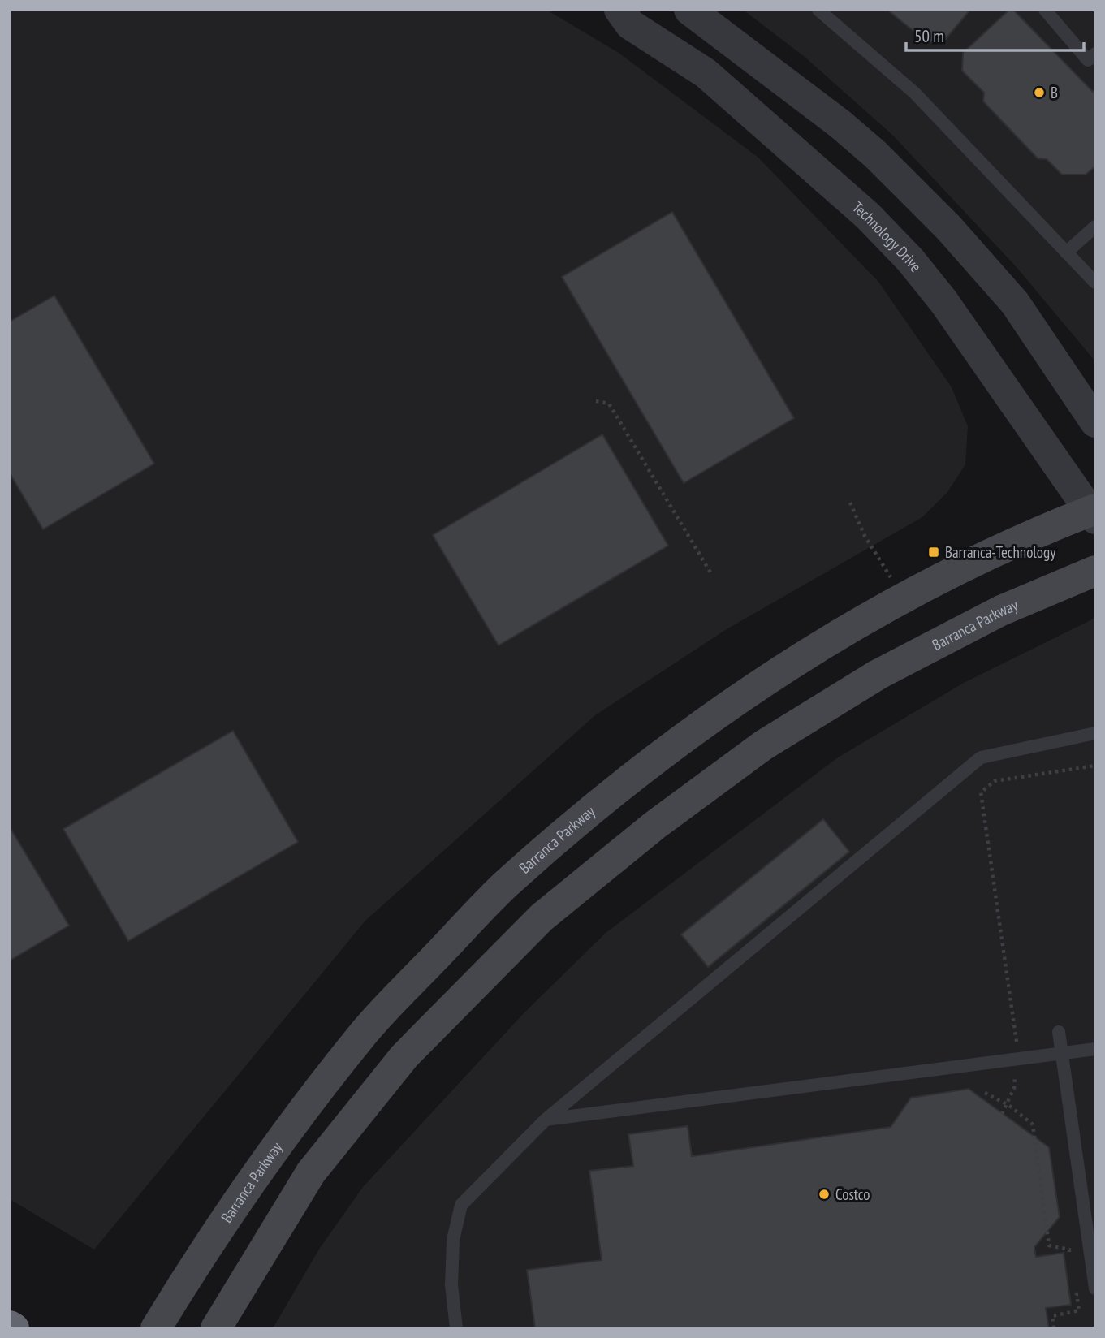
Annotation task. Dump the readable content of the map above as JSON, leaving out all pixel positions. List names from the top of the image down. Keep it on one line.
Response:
{"streets":{"main road":["Barranca Parkway"],"street":["Technology Drive"]},"crossings":[["Technology Drive","Barranca Parkway"]],"places":{"other":["B","Costco"],"transit":["Barranca-Technology"]},"scale_bar":"50 m"}
